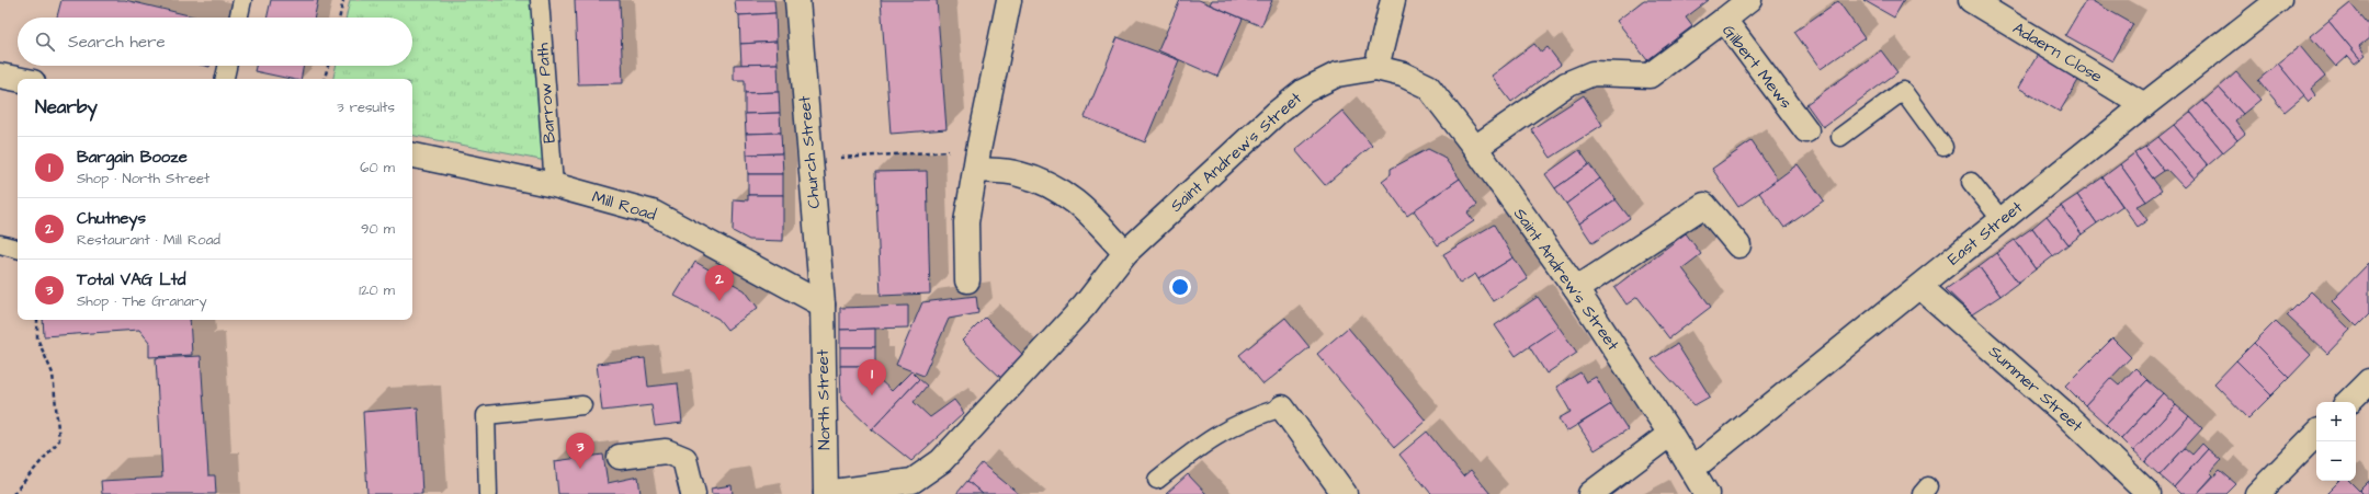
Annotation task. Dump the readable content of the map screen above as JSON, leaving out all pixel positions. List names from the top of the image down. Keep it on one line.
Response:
{"streets":{"street":["Adaern Close","Gilbert Mews","Church Street","Saint Andrew's Street","Mill Road","East Street","Summer Street","North Street"],"lane":["Barrow Path"]},"crossings":[["Adaern Close","East Street"],["Gilbert Mews","Saint Andrew's Street"],["Barrow Path","Mill Road"],["Church Street","Mill Road"],["Church Street","North Street"],["Saint Andrew's Street","East Street"],["Saint Andrew's Street","North Street"],["Mill Road","North Street"],["East Street","Summer Street"]],"page":{"search":"Search here","heading":["Nearby","3 results"],"list":[{"mark":"1","name":"Bargain Booze","note":"Shop · North Street","value":"60 m"},{"mark":"2","name":"Chutneys","note":"Restaurant · Mill Road","value":"90 m"},{"mark":"3","name":"Total VAG Ltd","note":"Shop · The Granary","value":"120 m"}],"pins":["2","1","3"],"map_buttons":["+","−"]}}
